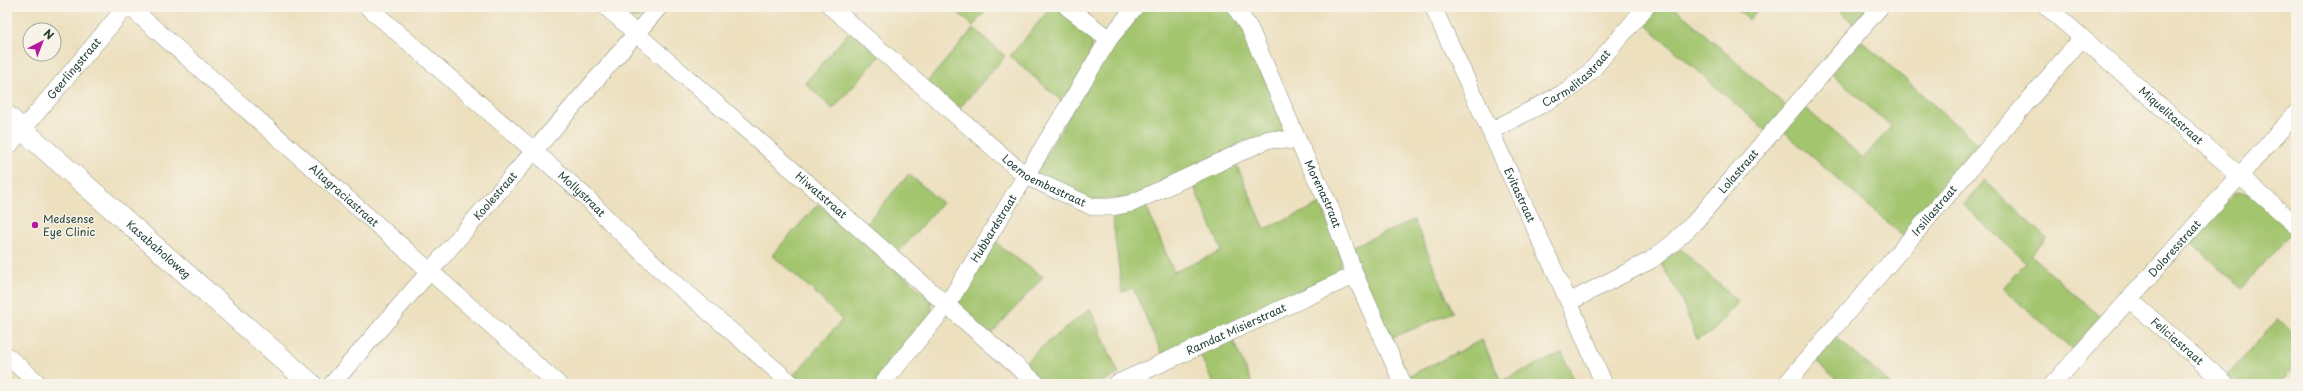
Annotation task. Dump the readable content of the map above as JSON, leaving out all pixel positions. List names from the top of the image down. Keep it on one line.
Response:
{"streets":{"street":["Geerlingstraat","Carmelitastraat","Miquelitastraat","Lolastraat","Loemoembastraat","Mollystraat","Morenastraat","Altagraciastraat","Koolestraat","Hiwatstraat","Evitastraat","Irsillastraat","Hubbardstraat","Doloresstraat","Kasabaholoweg","Ramdat Misierstraat","Feliciastraat"]},"crossings":[["Geerlingstraat","Kasabaholoweg"],["Carmelitastraat","Evitastraat"],["Miquelitastraat","Irsillastraat"],["Miquelitastraat","Doloresstraat"],["Lolastraat","Evitastraat"],["Loemoembastraat","Morenastraat"],["Loemoembastraat","Hubbardstraat"],["Mollystraat","Koolestraat"],["Morenastraat","Ramdat Misierstraat"],["Altagraciastraat","Koolestraat"],["Koolestraat","Hiwatstraat"],["Hiwatstraat","Hubbardstraat"],["Doloresstraat","Feliciastraat"]],"places":["Medsense Eye Clinic"],"north":"top right"}
